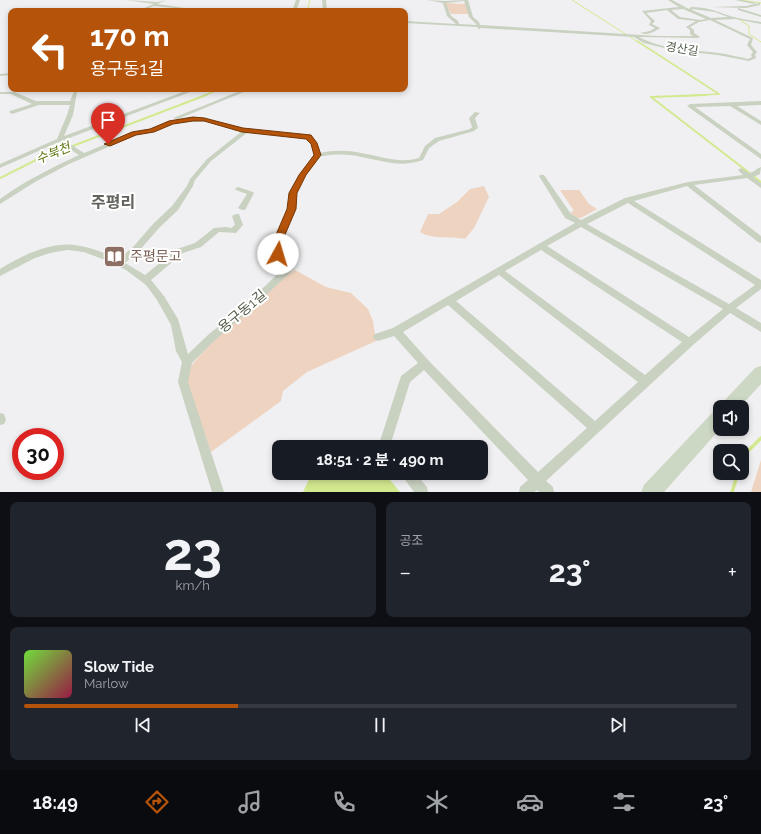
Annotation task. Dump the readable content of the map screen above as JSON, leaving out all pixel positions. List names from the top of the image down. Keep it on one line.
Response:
{"streets":{"street":["경산길","용구동1길"]},"districts":["주평리"],"water":["수북천"],"places":{"library":["주평문고"]},"page":{"turn":["170 m","용구동1길"],"limit":"30","trip":"18:51 · 2 분 · 490 m","tile":[["23","km/h"],"공조"],"heat":["−","23°","+"],"song":["Slow Tide","Marlow"],"tabs":["18:49","23°"]}}
